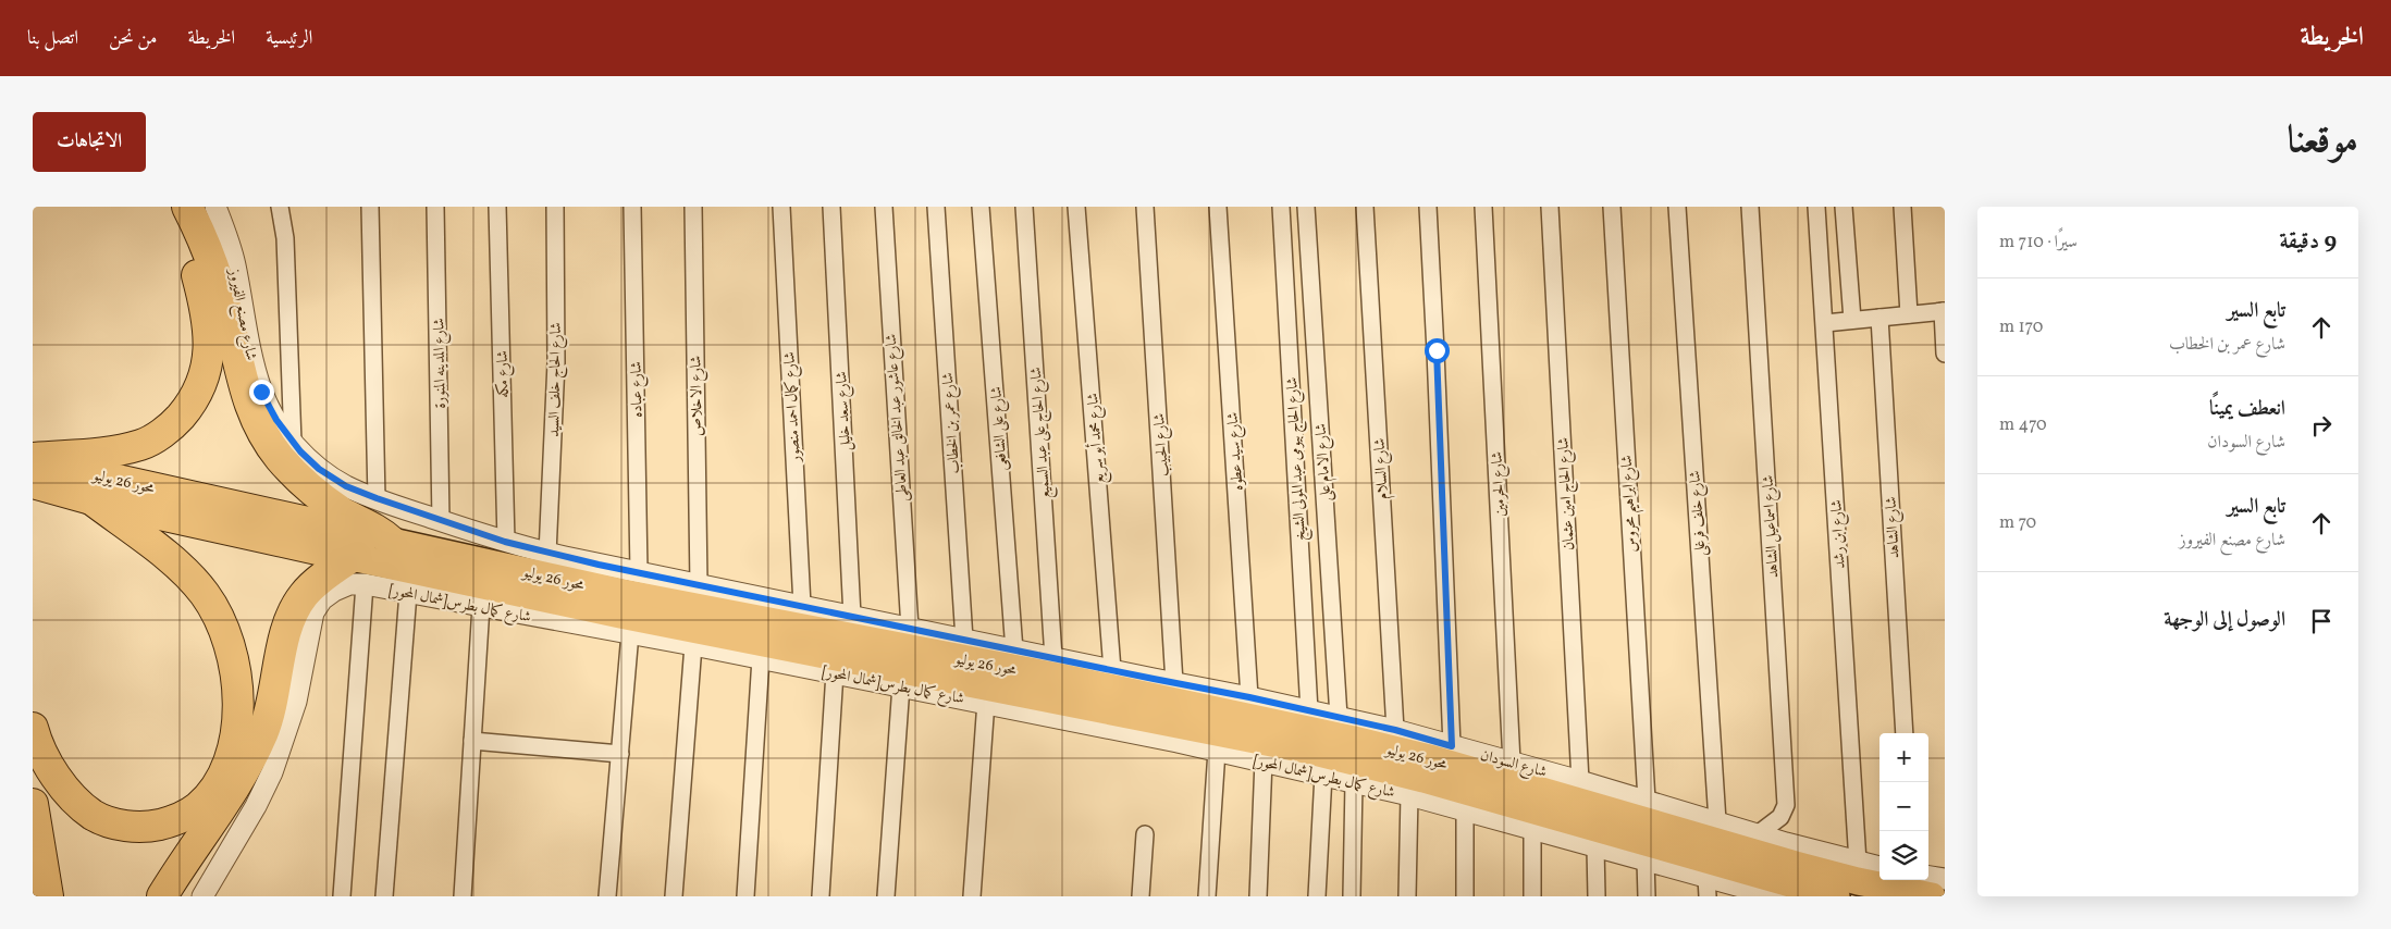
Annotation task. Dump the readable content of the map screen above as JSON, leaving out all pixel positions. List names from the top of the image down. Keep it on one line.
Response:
{"streets":{"highway":["محور 26 يوليو"],"street":["شارع مصنع الفيروز","شارع المدينه المنورة","شارع مكه","شارع الحاج خلف السيد","شارع عباده","شارع الاخلاص","شارع كمال احمد منصور","شارع سعد خليل","شارع عاشور عبد الخالق عبد العاطى","شارع عمر بن الخطاب","شارع على الشافعى","شارع الحاج على عبد السميع","شارع محمد أبو سريع","شارع الحبيب","شارع سيد عطوه","شارع الحاج بيومى عبد المولى الشيخ","شارع الامام على","شارع السلام","شارع الحرمين","شارع الحاج امين عثمان","شارع ابراهيم محروس","شارع خلف فرغلى","شارع اسماعيل الشاهد","شارع الشاهد","شارع ابن رشد","شارع كمال بطرس[شمال المحور]","شارع السودان"]},"crossings":[["شارع مصنع الفيروز","شارع السودان"],["شارع المدينه المنورة","شارع السودان"],["شارع مكه","شارع السودان"],["شارع الحاج خلف السيد","شارع السودان"],["شارع عباده","شارع السودان"],["شارع الاخلاص","شارع السودان"],["شارع كمال احمد منصور","شارع السودان"],["شارع سعد خليل","شارع السودان"],["شارع عاشور عبد الخالق عبد العاطى","شارع السودان"],["شارع عمر بن الخطاب","شارع السودان"],["شارع على الشافعى","شارع السودان"],["شارع الحاج على عبد السميع","شارع السودان"],["شارع محمد أبو سريع","شارع السودان"],["شارع الحبيب","شارع السودان"],["شارع سيد عطوه","شارع السودان"],["شارع الحاج بيومى عبد المولى الشيخ","شارع السودان"],["شارع الامام على","شارع السودان"],["شارع السلام","شارع السودان"],["شارع الحرمين","شارع السودان"],["شارع الحاج امين عثمان","شارع السودان"],["شارع ابراهيم محروس","شارع السودان"],["شارع خلف فرغلى","شارع السودان"],["شارع اسماعيل الشاهد","شارع السودان"],["شارع ابن رشد","شارع السودان"]],"page":{"header":"الخريطة","nav":["الرئيسية","الخريطة","من نحن","اتصل بنا"],"title":"موقعنا","buttons":"الاتجاهات","heading":["9 دقيقة","سيرًا · 710 m"],"list":[["تابع السير","شارع عمر بن الخطاب","170 m"],["انعطف يمينًا","شارع السودان","470 m"],["تابع السير","شارع مصنع الفيروز","70 m"],"الوصول إلى الوجهة"],"map_buttons":["+","−"]}}
